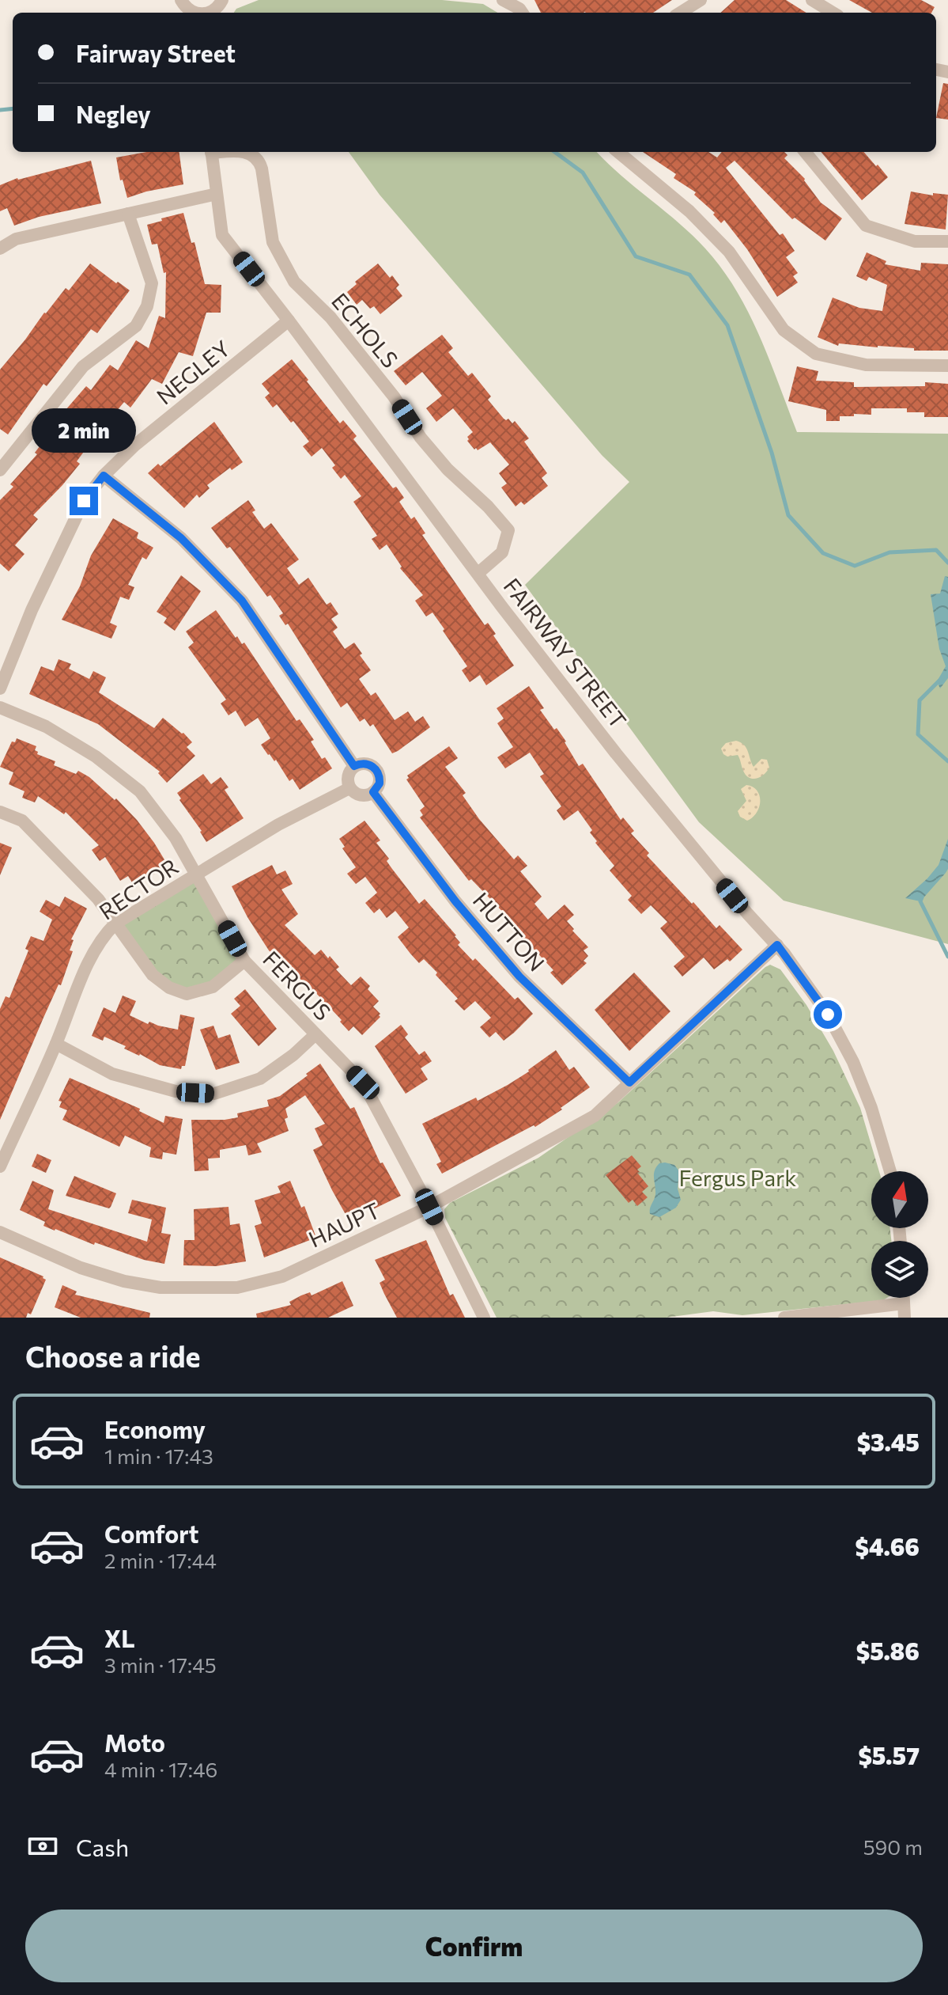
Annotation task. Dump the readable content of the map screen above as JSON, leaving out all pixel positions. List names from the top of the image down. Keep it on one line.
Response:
{"streets":{"street":["ECHOLS","NEGLEY","FAIRWAY STREET","RECTOR","HUTTON","FERGUS","HAUPT"]},"crossings":[["ECHOLS","FAIRWAY STREET"],["NEGLEY","FAIRWAY STREET"],["FAIRWAY STREET","HAUPT"],["RECTOR","HUTTON"],["RECTOR","FERGUS"],["HUTTON","HAUPT"],["FERGUS","HAUPT"]],"parks":["Fergus Park"],"north":"top","page":{"banner":["Fairway Street","Negley"],"bubble":"2 min","heading":"Choose a ride","list":[{"name":"Economy","note":"1 min · 17:43","value":"$3.45"},{"name":"Comfort","note":"2 min · 17:44","value":"$4.66"},{"name":"XL","note":"3 min · 17:45","value":"$5.86"},{"name":"Moto","note":"4 min · 17:46","value":"$5.57"}],"pay":["Cash","590 m"],"buttons":"Confirm"}}
